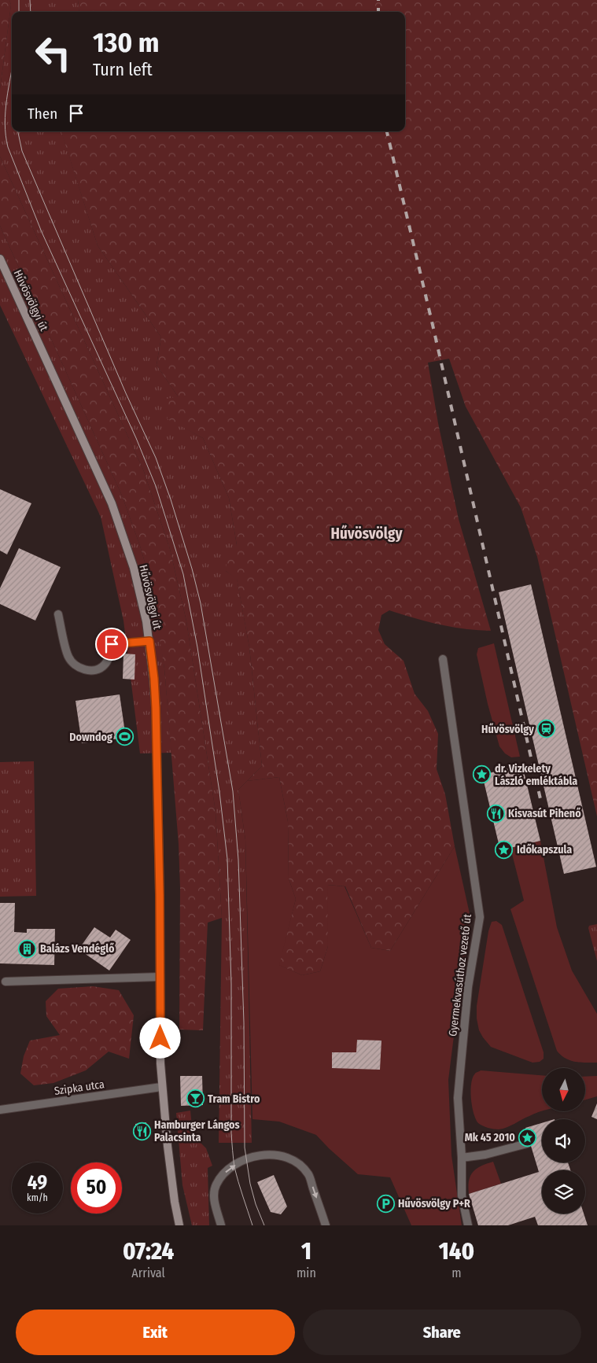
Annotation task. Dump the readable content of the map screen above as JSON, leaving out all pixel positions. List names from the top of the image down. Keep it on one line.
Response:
{"streets":{"main road":["Hűvösvölgyi út"],"street":["Gyermekvasúthoz vezető út","Szipka utca"]},"crossings":[["Hűvösvölgyi út","Szipka utca"]],"districts":["Hűvösvölgy"],"places":{"station":["Hűvösvölgy"],"sports":["Downdog"],"place":["dr. Vizkelety László emléktábla","Időkapszula","Mk 45 2010"],"restaurant":["Kisvasút Pihenő","Hamburger Lángos Palacsinta"],"building":["Balázs Vendéglő"],"bar":["Tram Bistro"],"parking":["Hűvösvölgy P+R"]},"north":"bottom","page":{"turn":["130 m","Turn left"],"then":"Then","speed":"49 km/h","limit":"50","eta":["07:24","Arrival","1","min","140","m"],"buttons":["Exit","Share"]}}
